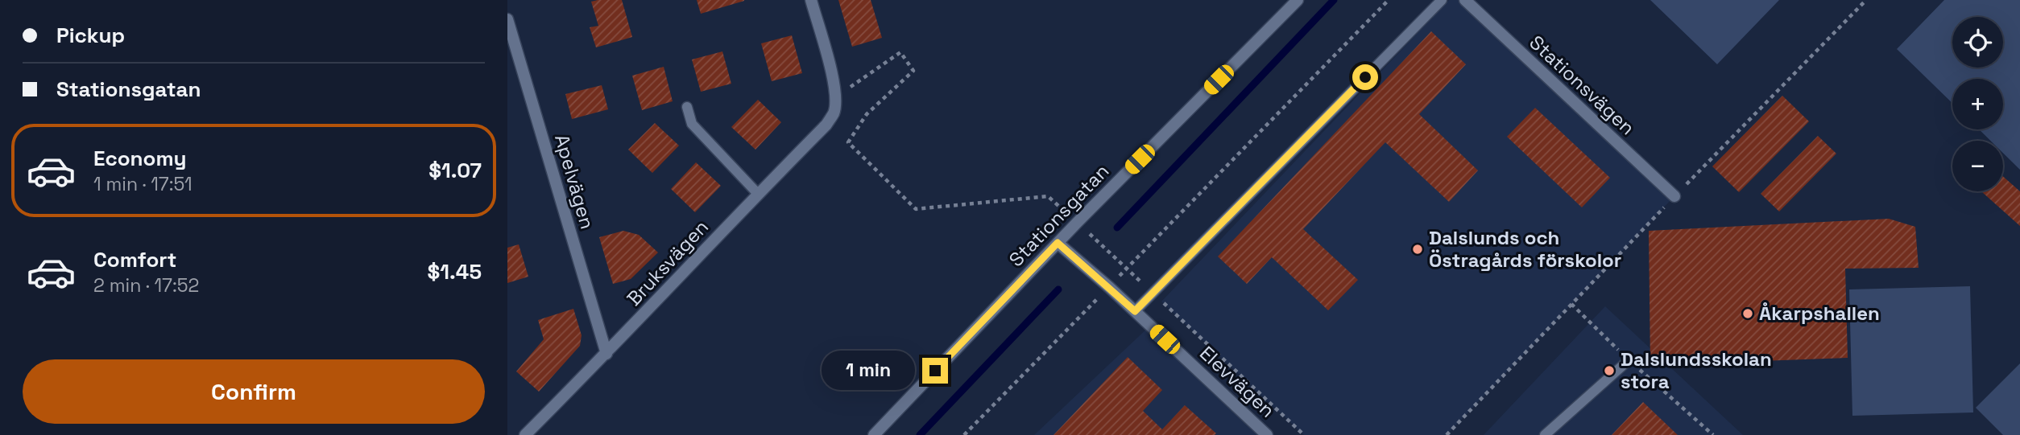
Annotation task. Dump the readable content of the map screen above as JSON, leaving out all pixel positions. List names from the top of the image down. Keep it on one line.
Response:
{"streets":{"street":["Stationsvägen","Apelvägen","Stationsgatan","Bruksvägen","Elevvägen"]},"crossings":[["Apelvägen","Bruksvägen"],["Stationsgatan","Elevvägen"]],"places":["Dalslunds och Östragårds förskolor","Åkarpshallen","Dalslundsskolan stora"],"page":{"banner":["Pickup","Stationsgatan"],"map_buttons":["+","−"],"list":[{"name":"Economy","note":"1 min · 17:51","value":"$1.07"},{"name":"Comfort","note":"2 min · 17:52","value":"$1.45"}],"buttons":"Confirm","bubble":"1 min"}}
